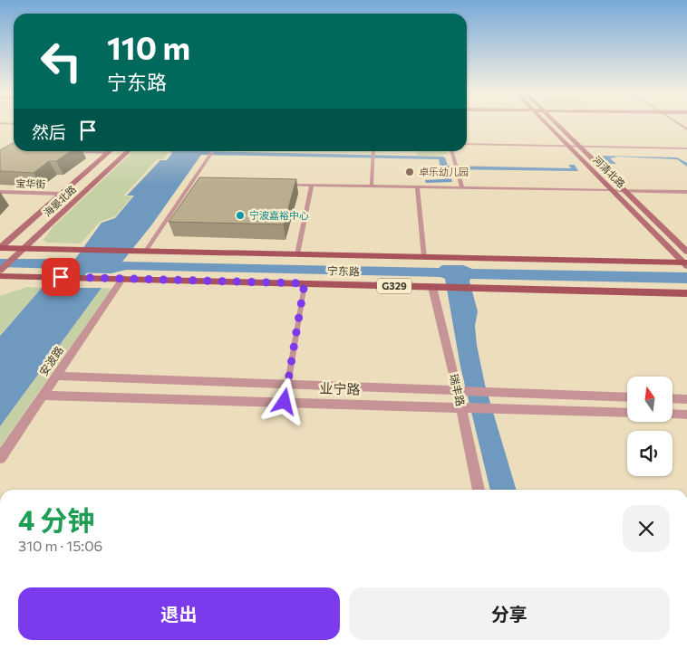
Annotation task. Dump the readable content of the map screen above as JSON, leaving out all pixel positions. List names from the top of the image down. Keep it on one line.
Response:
{"streets":{"main road":["河清北路","海晏北路","宁东路","G329"],"street":["宝华街","安波路","业宁路","瑞丰路"]},"crossings":[["河清北路","宁东路"],["宝华街","海晏北路"],["海晏北路","宁东路"],["宁东路","安波路"],["宁东路","瑞丰路"],["安波路","业宁路"],["业宁路","瑞丰路"]],"places":["卓乐幼儿园","宁波嘉裕中心"],"north":"top","page":{"turn":["110 m","宁东路"],"then":"然后","heading":["4 分钟","310 m · 15:06"],"buttons":["退出","分享"]}}
